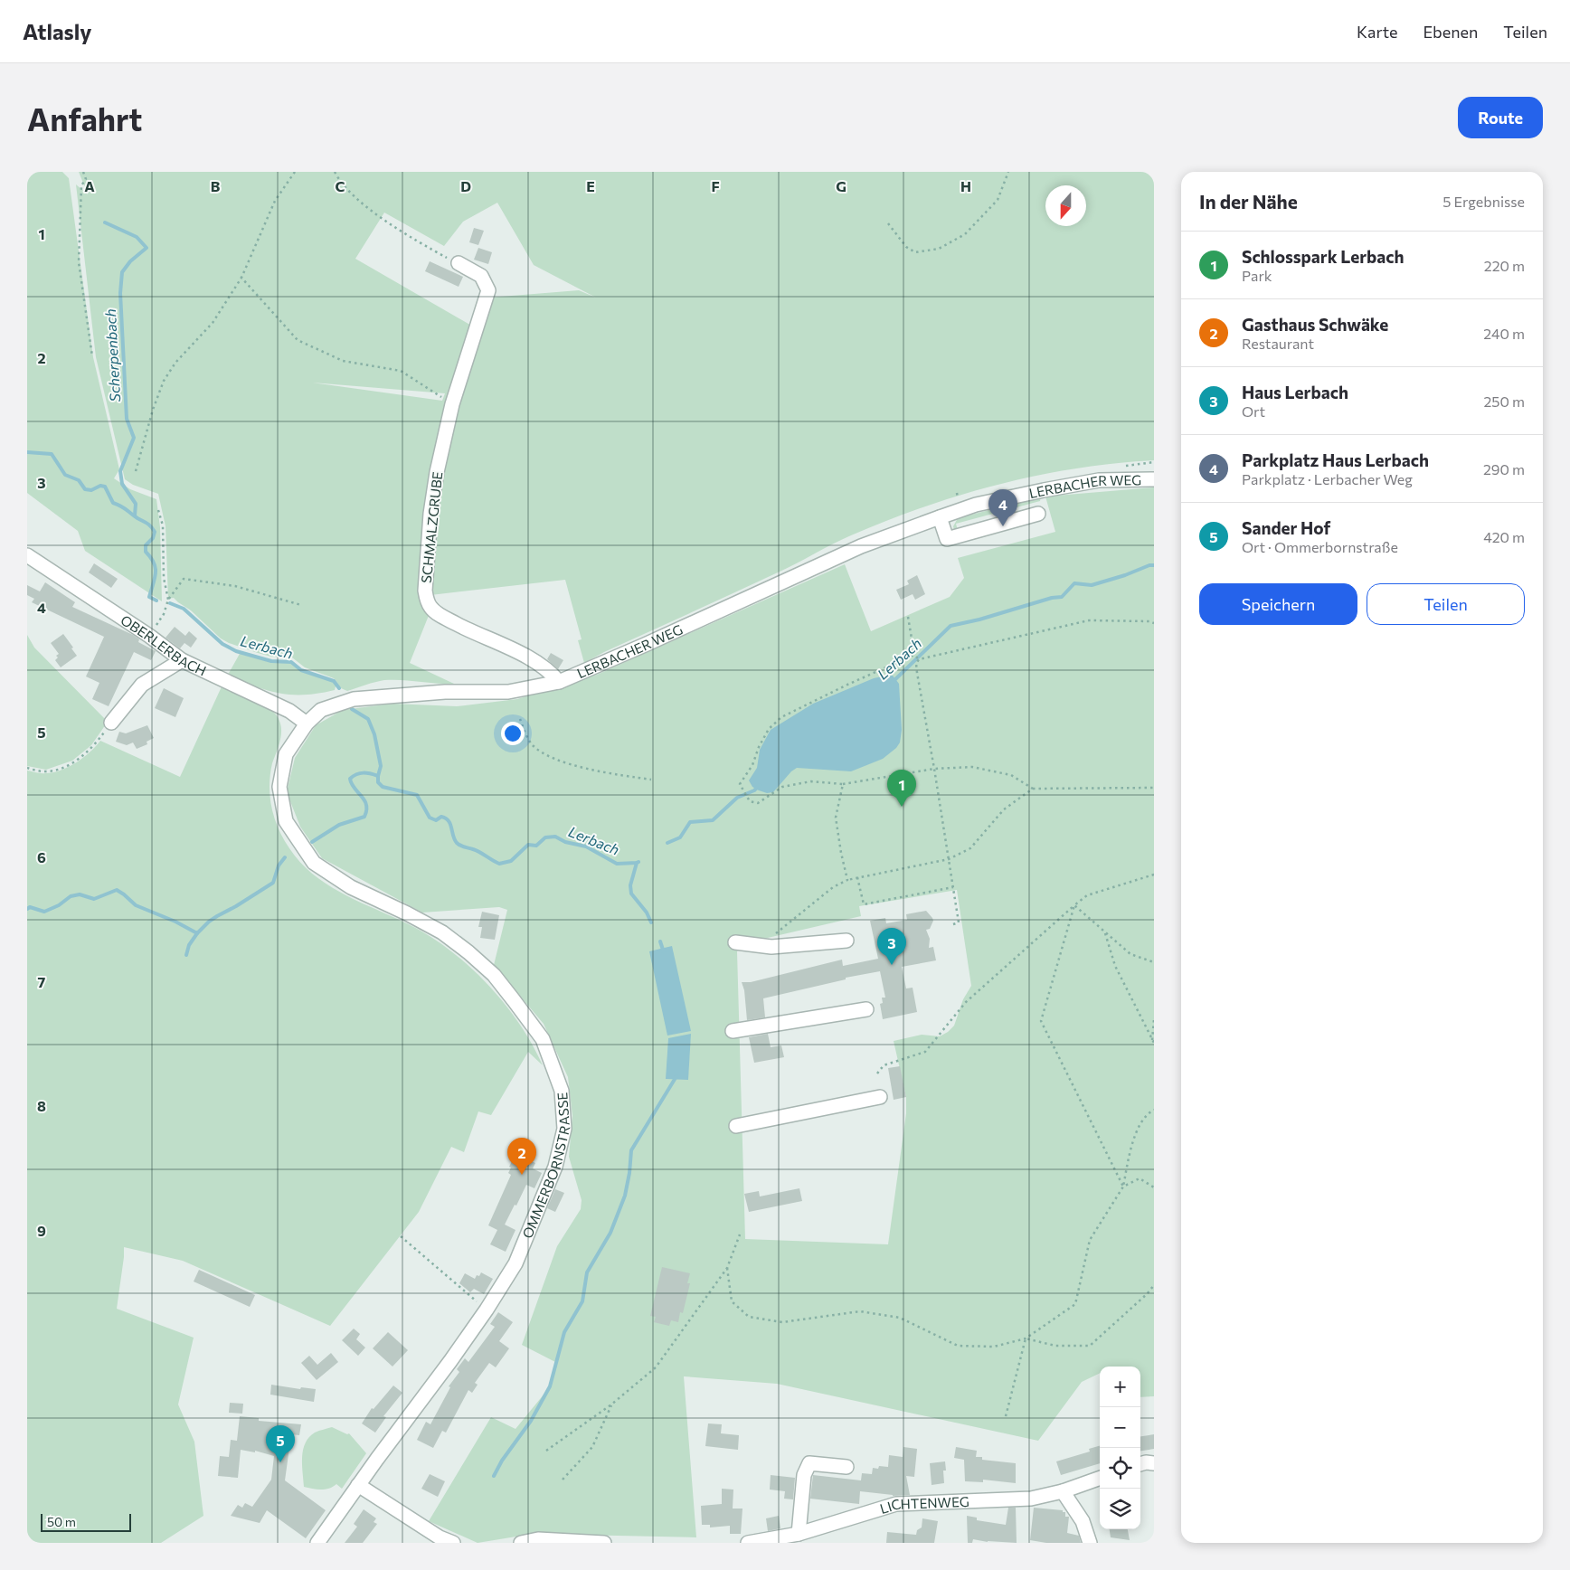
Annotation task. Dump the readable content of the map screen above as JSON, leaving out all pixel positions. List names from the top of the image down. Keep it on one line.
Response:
{"streets":{"street":["LERBACHER WEG","SCHMALZGRUBE","OBERLERBACH","OMMERBORNSTRASSE","LICHTENWEG"]},"crossings":[["LERBACHER WEG","SCHMALZGRUBE"],["LERBACHER WEG","OBERLERBACH"],["LERBACHER WEG","OMMERBORNSTRASSE"],["OBERLERBACH","OMMERBORNSTRASSE"]],"water":["Scherpenbach","Lerbach"],"scale_bar":"50 m","north":"bottom","page":{"header":"Atlasly","nav":["Karte","Ebenen","Teilen"],"buttons":["Route",["Speichern","Teilen"]],"title":"Anfahrt","heading":["In der Nähe","5 Ergebnisse"],"list":[{"mark":"1","name":"Schlosspark Lerbach","note":"Park","value":"220 m"},{"mark":"2","name":"Gasthaus Schwäke","note":"Restaurant","value":"240 m"},{"mark":"3","name":"Haus Lerbach","note":"Ort","value":"250 m"},{"mark":"4","name":"Parkplatz Haus Lerbach","note":"Parkplatz · Lerbacher Weg","value":"290 m"},{"mark":"5","name":"Sander Hof","note":"Ort · Ommerbornstraße","value":"420 m"}],"pins":["4","1","3","2","5"],"map_buttons":["+","−"],"scale":"50 m"},"grid":{"columns":["A","B","C","D","E","F","G","H"],"rows":["1","2","3","4","5","6","7","8","9"]}}
